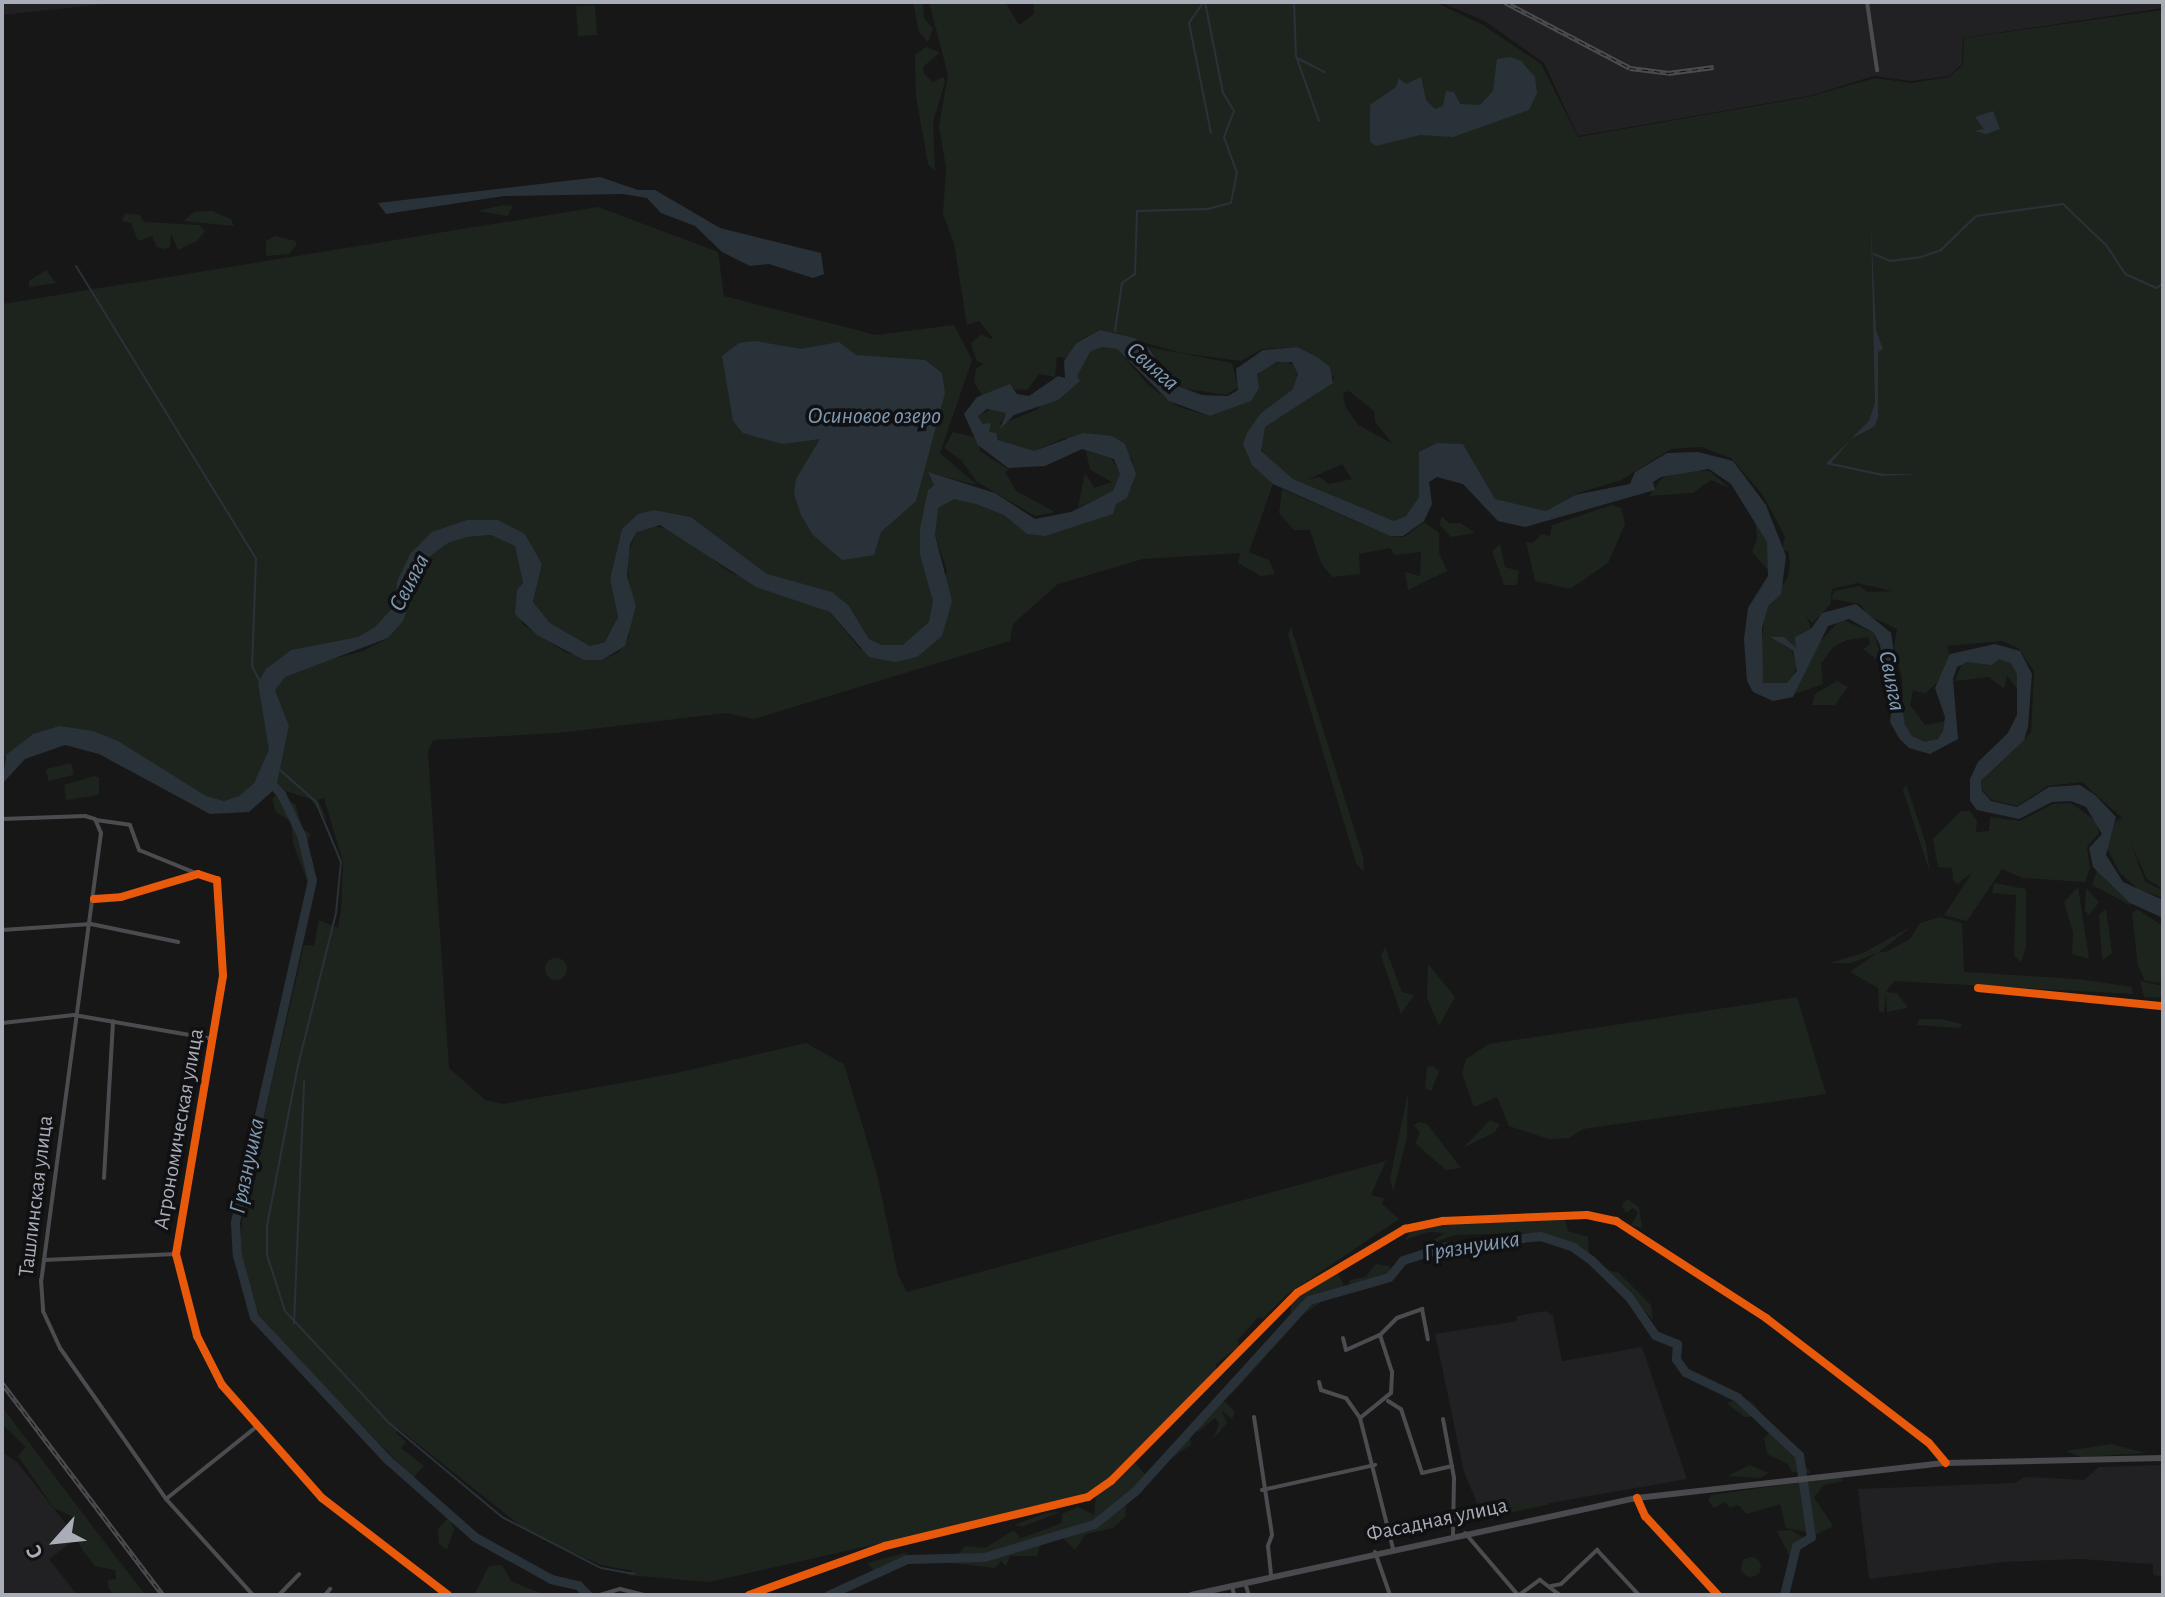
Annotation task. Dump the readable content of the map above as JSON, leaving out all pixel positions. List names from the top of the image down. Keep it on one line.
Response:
{"streets":{"main road":["Фасадная улица"],"street":["Агрономическая улица","Ташлинская улица"]},"water":["Свияга","Осиновое озеро","Грязнушка"],"north":"bottom left"}
